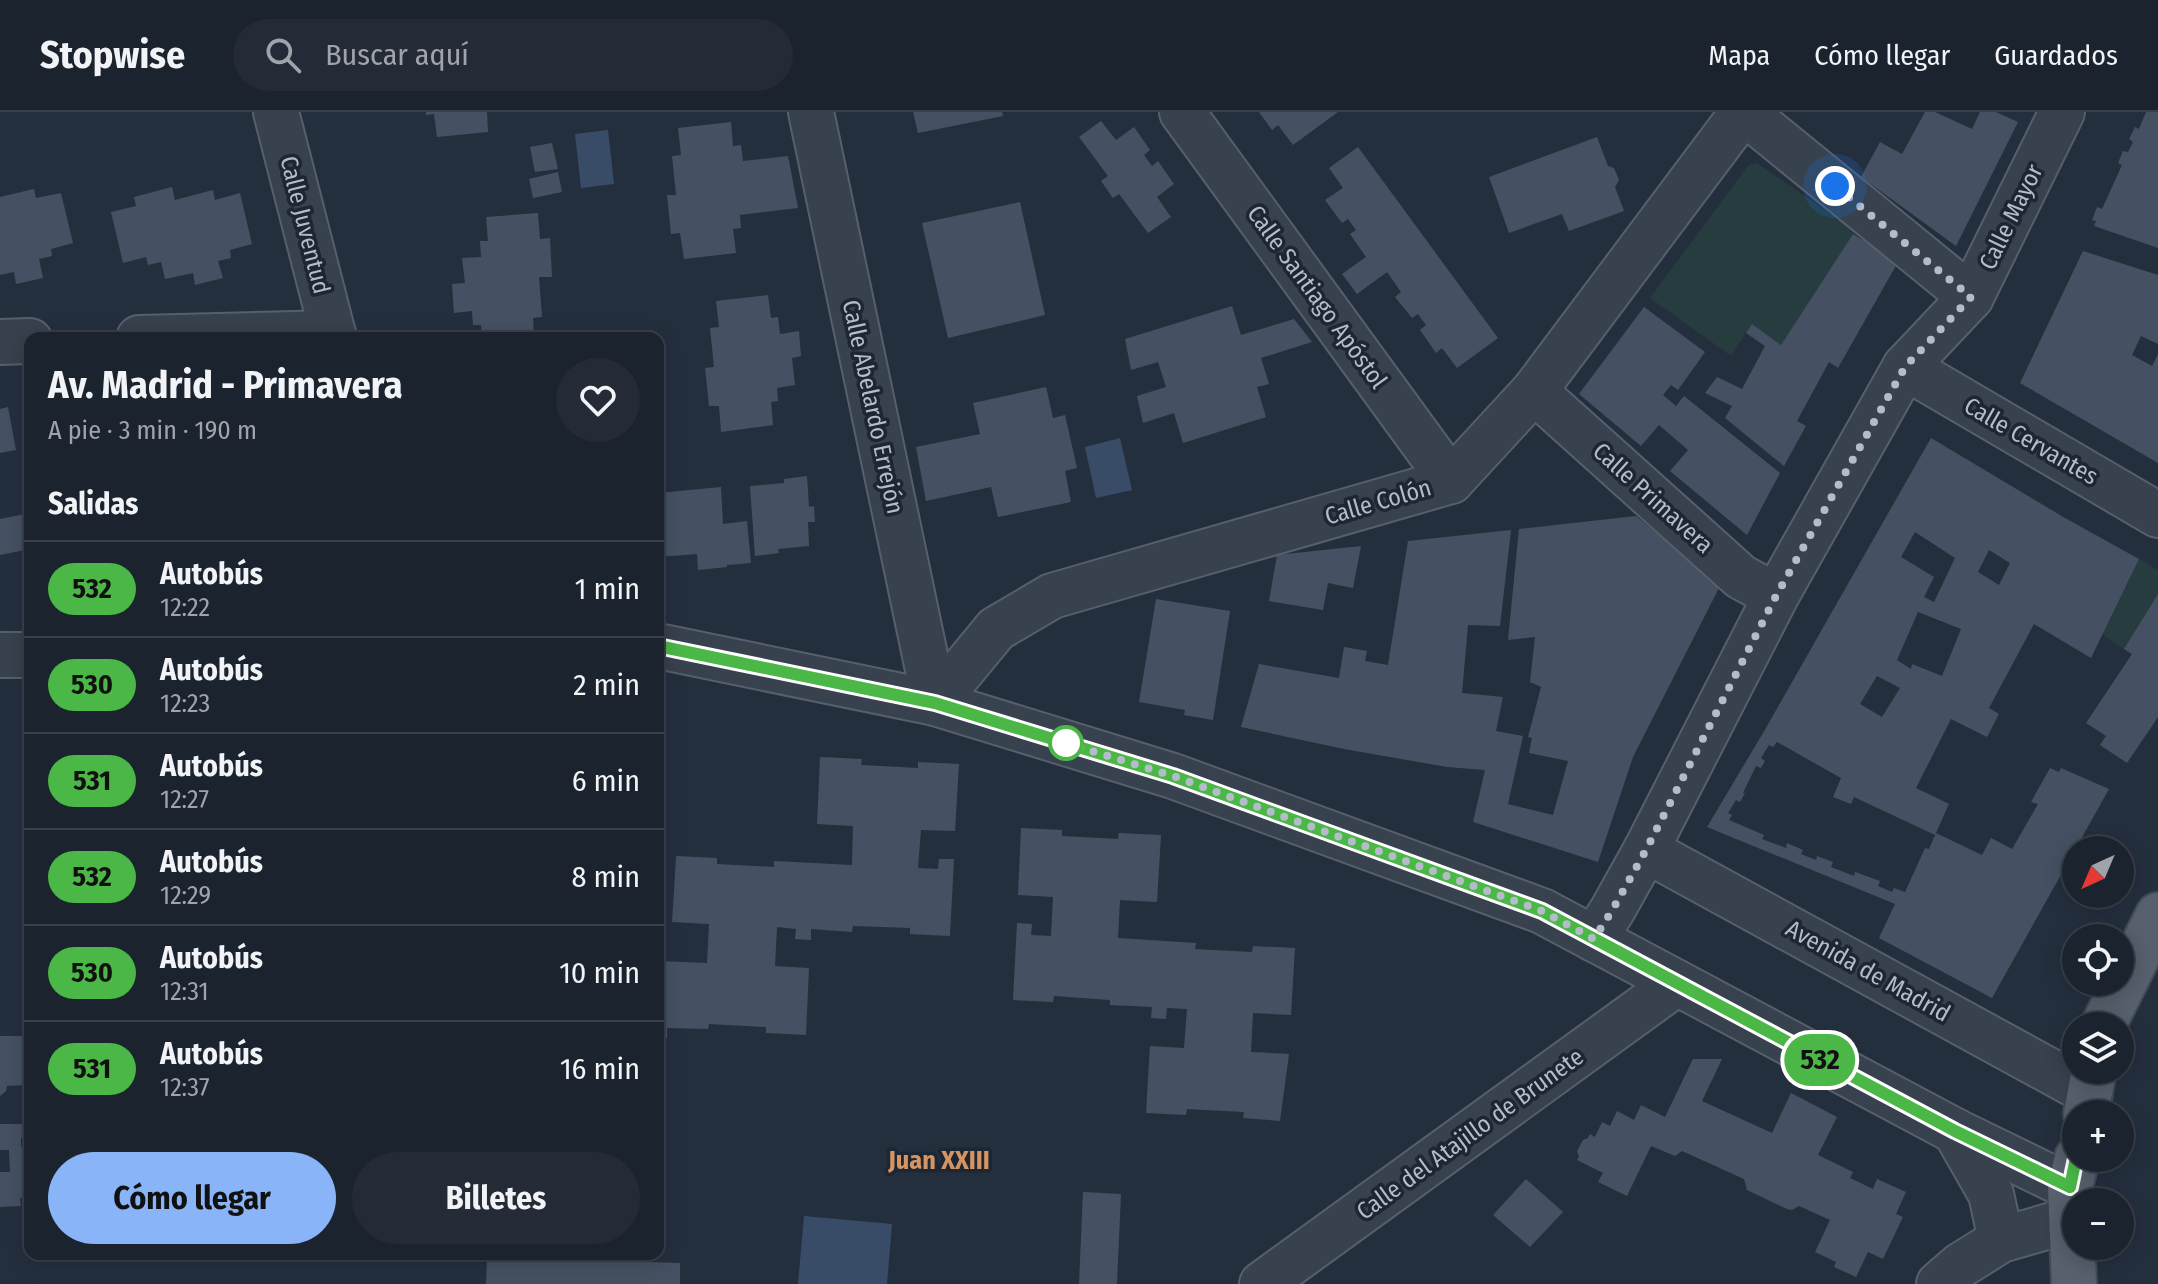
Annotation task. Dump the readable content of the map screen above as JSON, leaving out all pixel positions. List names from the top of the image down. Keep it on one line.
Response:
{"streets":{"street":["Calle Mayor","Calle Juventud","Calle Santiago Apóstol","Calle Abelardo Errejón","Calle Cervantes","Calle Primavera","Calle Colón","Avenida de Madrid","Calle del Atajillo de Brunete"]},"crossings":[["Calle Mayor","Calle Cervantes"],["Calle Mayor","Calle Primavera"],["Calle Mayor","Avenida de Madrid"],["Calle Santiago Apóstol","Calle Colón"],["Calle Abelardo Errejón","Calle Colón"],["Calle Primavera","Calle Colón"]],"districts":["Juan XXIII"],"lines":["bus line 532"],"north":"bottom left","page":{"header":"Stopwise","search":"Buscar aquí","nav":["Mapa","Cómo llegar","Guardados"],"on_map":"532","heading":[["Av. Madrid - Primavera","A pie · 3 min · 190 m"],"Salidas"],"list":[{"mark":"532","name":"Autobús","note":"12:22","value":"1 min"},{"mark":"530","name":"Autobús","note":"12:23","value":"2 min"},{"mark":"531","name":"Autobús","note":"12:27","value":"6 min"},{"mark":"532","name":"Autobús","note":"12:29","value":"8 min"},{"mark":"530","name":"Autobús","note":"12:31","value":"10 min"},{"mark":"531","name":"Autobús","note":"12:37","value":"16 min"}],"map_buttons":["+","−"],"buttons":["Cómo llegar","Billetes"]}}
